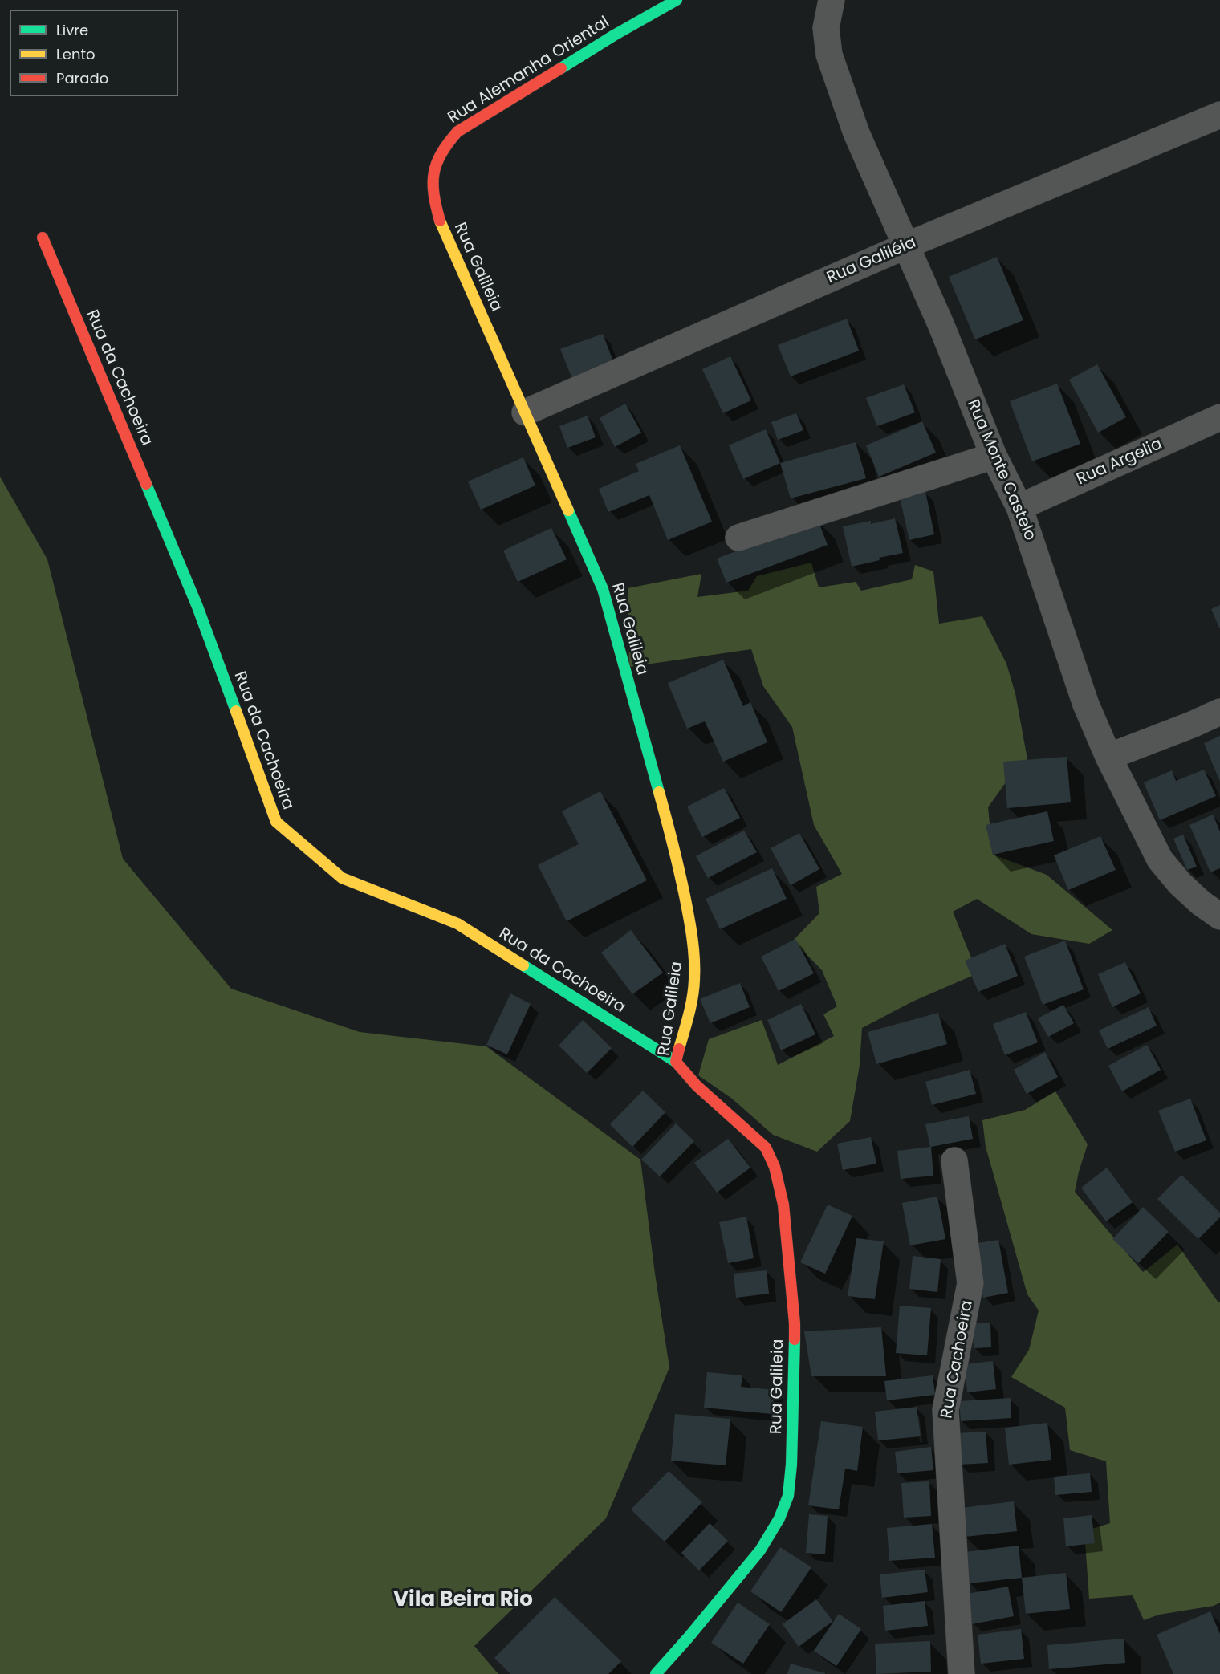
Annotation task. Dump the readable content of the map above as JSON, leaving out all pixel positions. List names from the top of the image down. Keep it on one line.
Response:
{"streets":{"street":["Rua Alemanha Oriental","Rua Galiléia","Rua Galileia","Rua da Cachoeira","Rua Argelia","Rua Monte Castelo","Rua Cachoeira"]},"crossings":[["Rua Alemanha Oriental","Rua Galileia"],["Rua Galiléia","Rua Galileia"],["Rua Galiléia","Rua Monte Castelo"],["Rua Galileia","Rua da Cachoeira"],["Rua Argelia","Rua Monte Castelo"]],"districts":["Vila Beira Rio"],"legend":["Livre","Lento","Parado"]}
